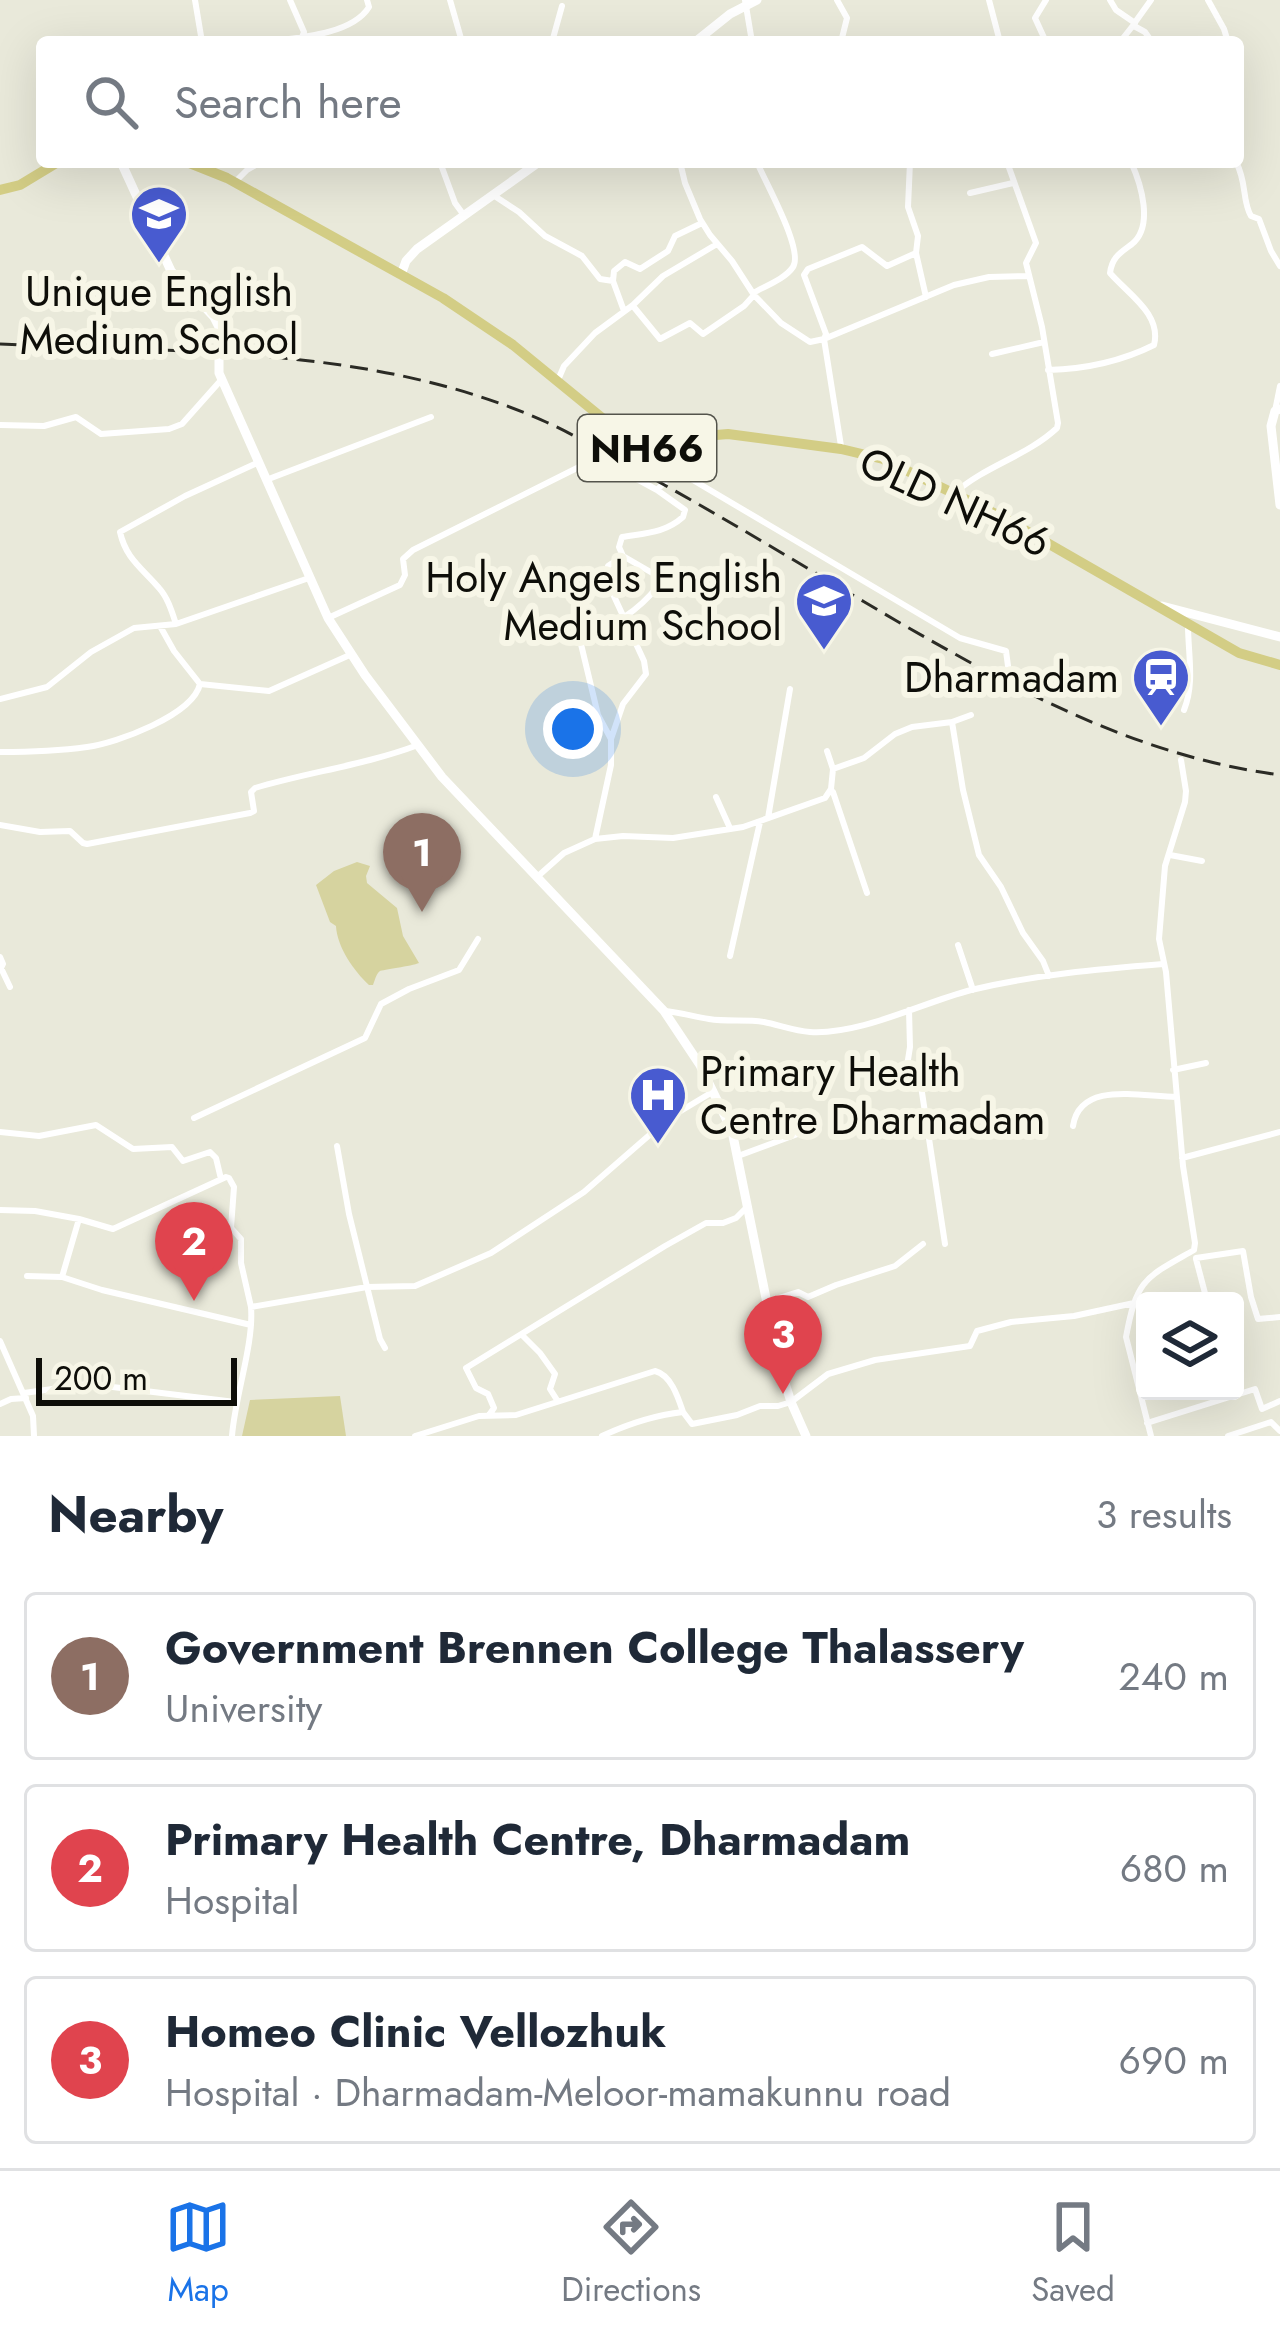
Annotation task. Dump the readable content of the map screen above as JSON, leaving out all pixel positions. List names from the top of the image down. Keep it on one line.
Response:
{"streets":{"main road":["NH66","OLD NH66"]},"crossings":[["NH66","OLD NH66"]],"places":{"school or university":["Unique English Medium School","Holy Angels English Medium School"],"station":["Dharmadam"],"hospital":["Primary Health Centre Dharmadam"]},"scale_bar":"200 m","page":{"search":"Search here","pins":["1","2","3"],"scale":"200 m","heading":["Nearby","3 results"],"list":[{"mark":"1","name":"Government Brennen College Thalassery","note":"University","value":"240 m"},{"mark":"2","name":"Primary Health Centre, Dharmadam","note":"Hospital","value":"680 m"},{"mark":"3","name":"Homeo Clinic Vellozhuk","note":"Hospital · Dharmadam-Meloor-mamakunnu road","value":"690 m"}],"nav":["Map","Directions","Saved"]}}
